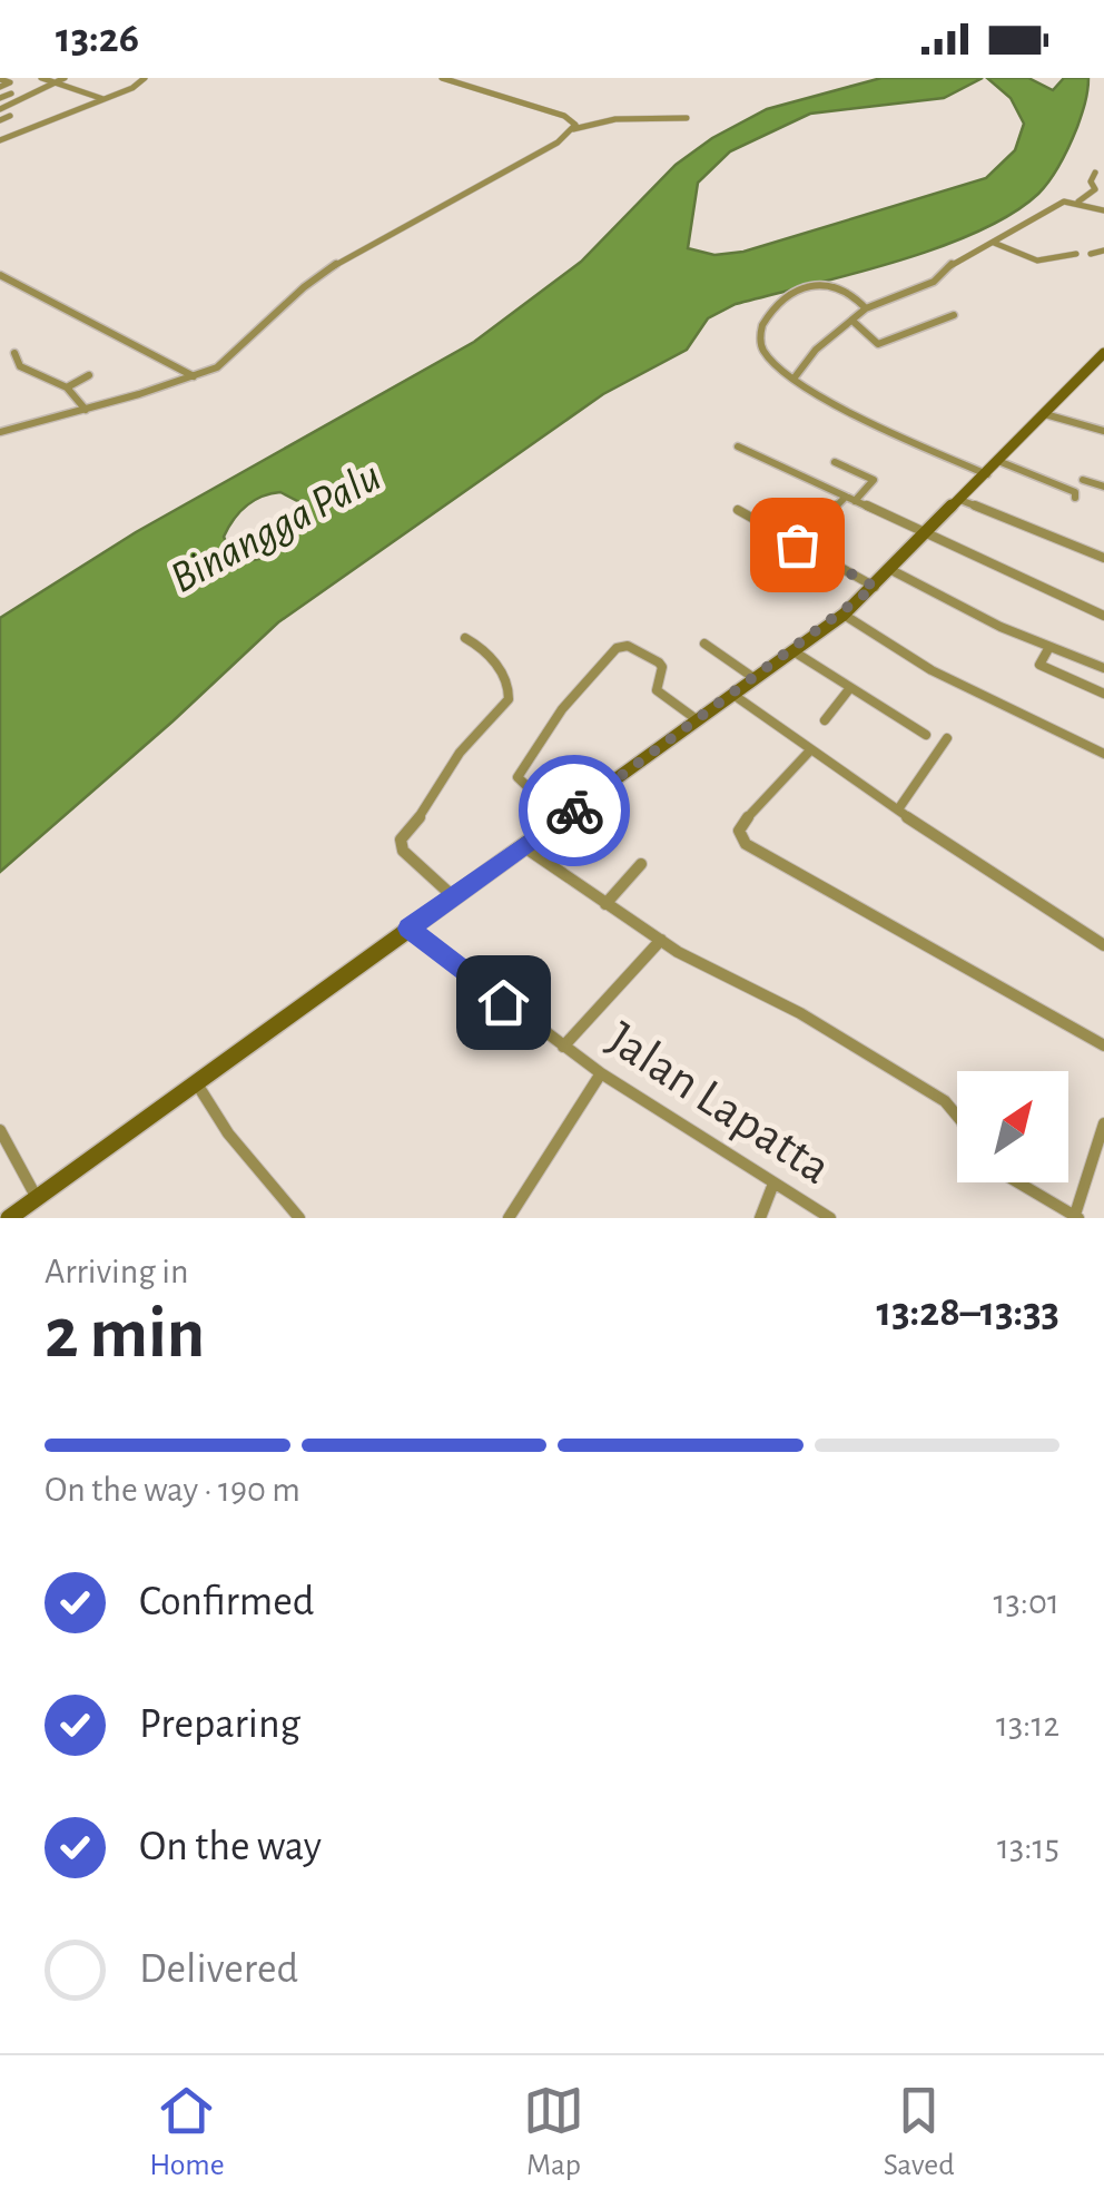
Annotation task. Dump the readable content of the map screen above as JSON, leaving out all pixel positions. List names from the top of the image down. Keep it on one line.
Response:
{"streets":{"street":["Jalan Lapatta"]},"water":["Binangga Palu"],"north":"top right","page":{"status":"13:26","heading":["2 min","Arriving in","13:28–13:33"],"bar":"On the way · 190 m","list":[["Confirmed","13:01"],["Preparing","13:12"],["On the way","13:15"],"Delivered"],"tabs":["Home","Map","Saved"]}}
